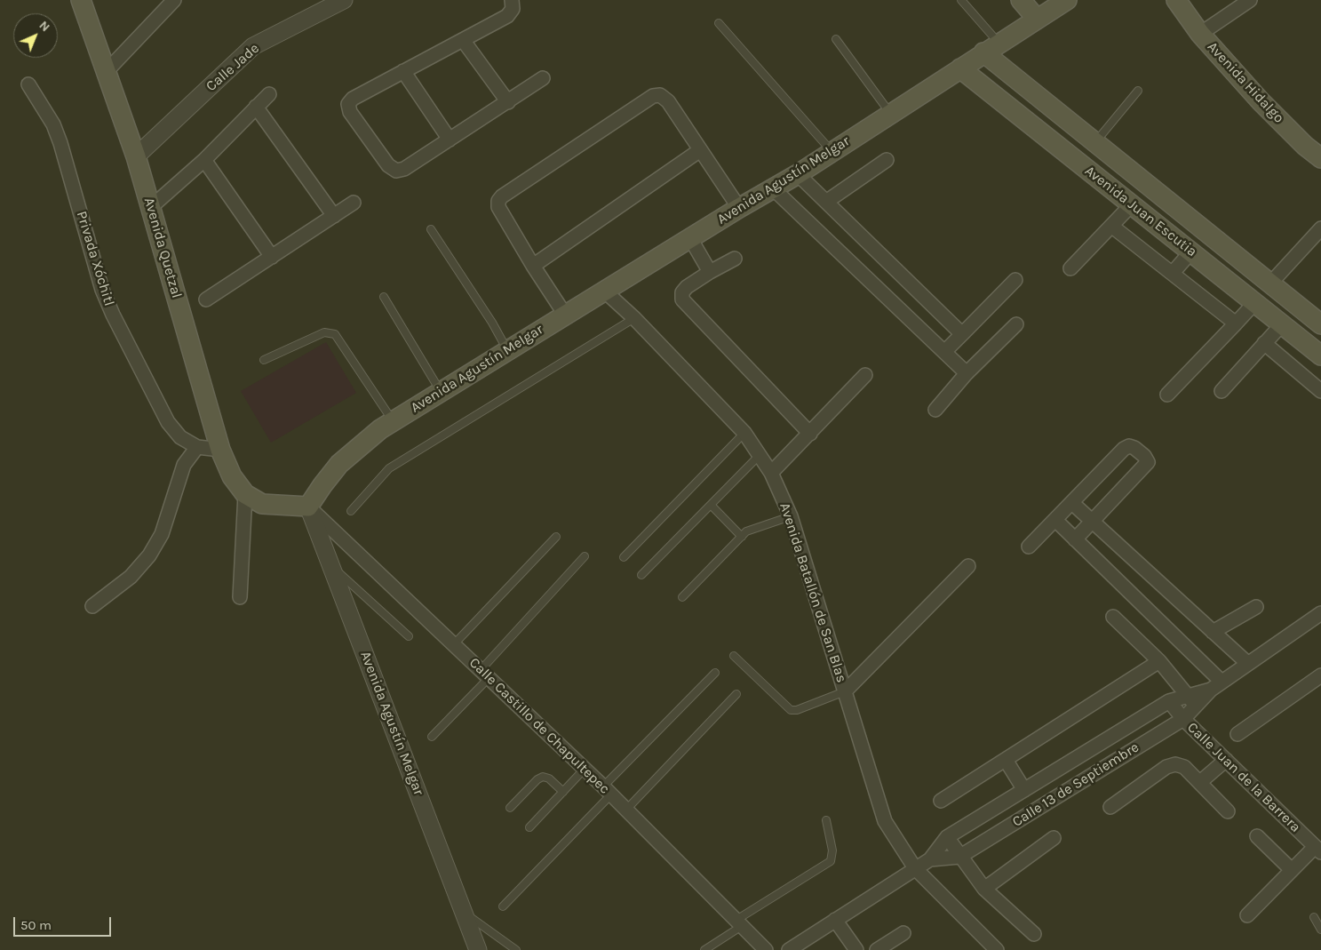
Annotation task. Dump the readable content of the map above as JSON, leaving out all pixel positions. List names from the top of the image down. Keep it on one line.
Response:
{"streets":{"main road":["Avenida Hidalgo","Avenida Agustín Melgar","Avenida Juan Escutia","Avenida Quetzal"],"street":["Calle Jade","Privada Xóchitl","Avenida Batallón de San Blas","Calle Castillo de Chapultepec","Calle Juan de la Barrera","Calle 13 de Septiembre"]},"crossings":[["Calle Jade","Avenida Quetzal"],["Avenida Agustín Melgar","Avenida Juan Escutia"],["Avenida Agustín Melgar","Avenida Quetzal"],["Avenida Agustín Melgar","Avenida Batallón de San Blas"],["Avenida Agustín Melgar","Calle Castillo de Chapultepec"],["Avenida Quetzal","Privada Xóchitl"],["Avenida Quetzal","Calle Castillo de Chapultepec"],["Avenida Batallón de San Blas","Calle 13 de Septiembre"],["Calle Juan de la Barrera","Calle 13 de Septiembre"]],"scale_bar":"50 m","north":"top right"}
